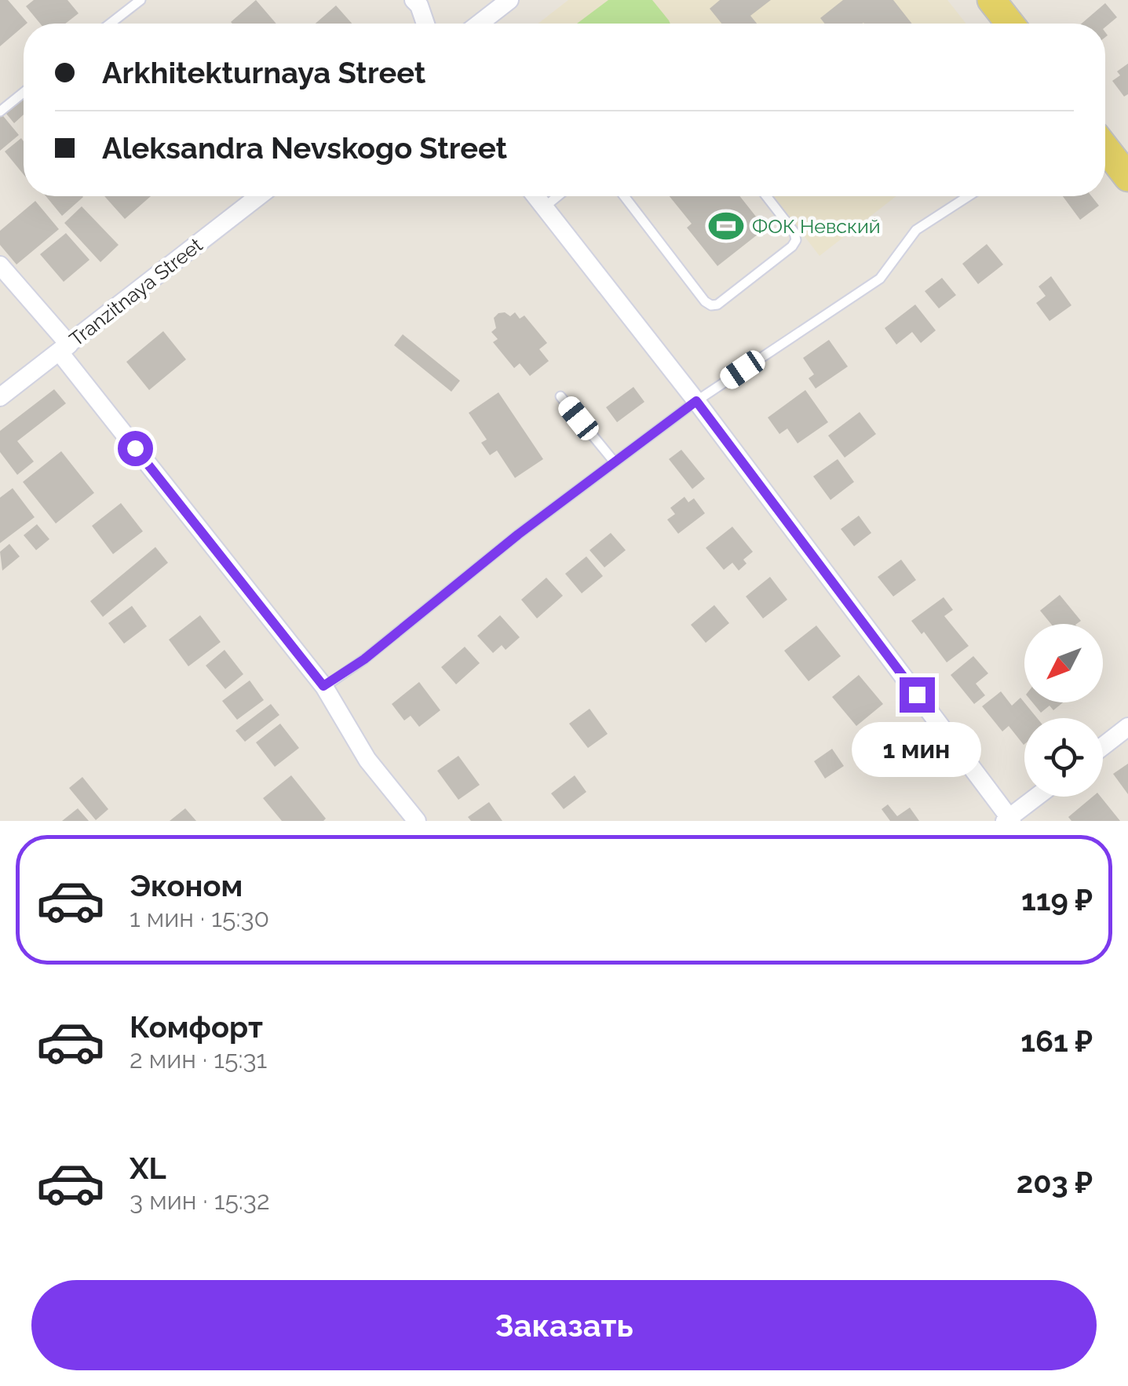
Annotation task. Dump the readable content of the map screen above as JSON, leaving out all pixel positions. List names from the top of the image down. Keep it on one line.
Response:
{"streets":{"street":["Tranzitnaya Street"]},"places":{"sports":["ФОК Невский"]},"north":"bottom left","page":{"banner":["Arkhitekturnaya Street","Aleksandra Nevskogo Street"],"bubble":"1 мин","list":[{"name":"Эконом","note":"1 мин · 15:30","value":"119 ₽"},{"name":"Комфорт","note":"2 мин · 15:31","value":"161 ₽"},{"name":"XL","note":"3 мин · 15:32","value":"203 ₽"}],"buttons":"Заказать"}}
